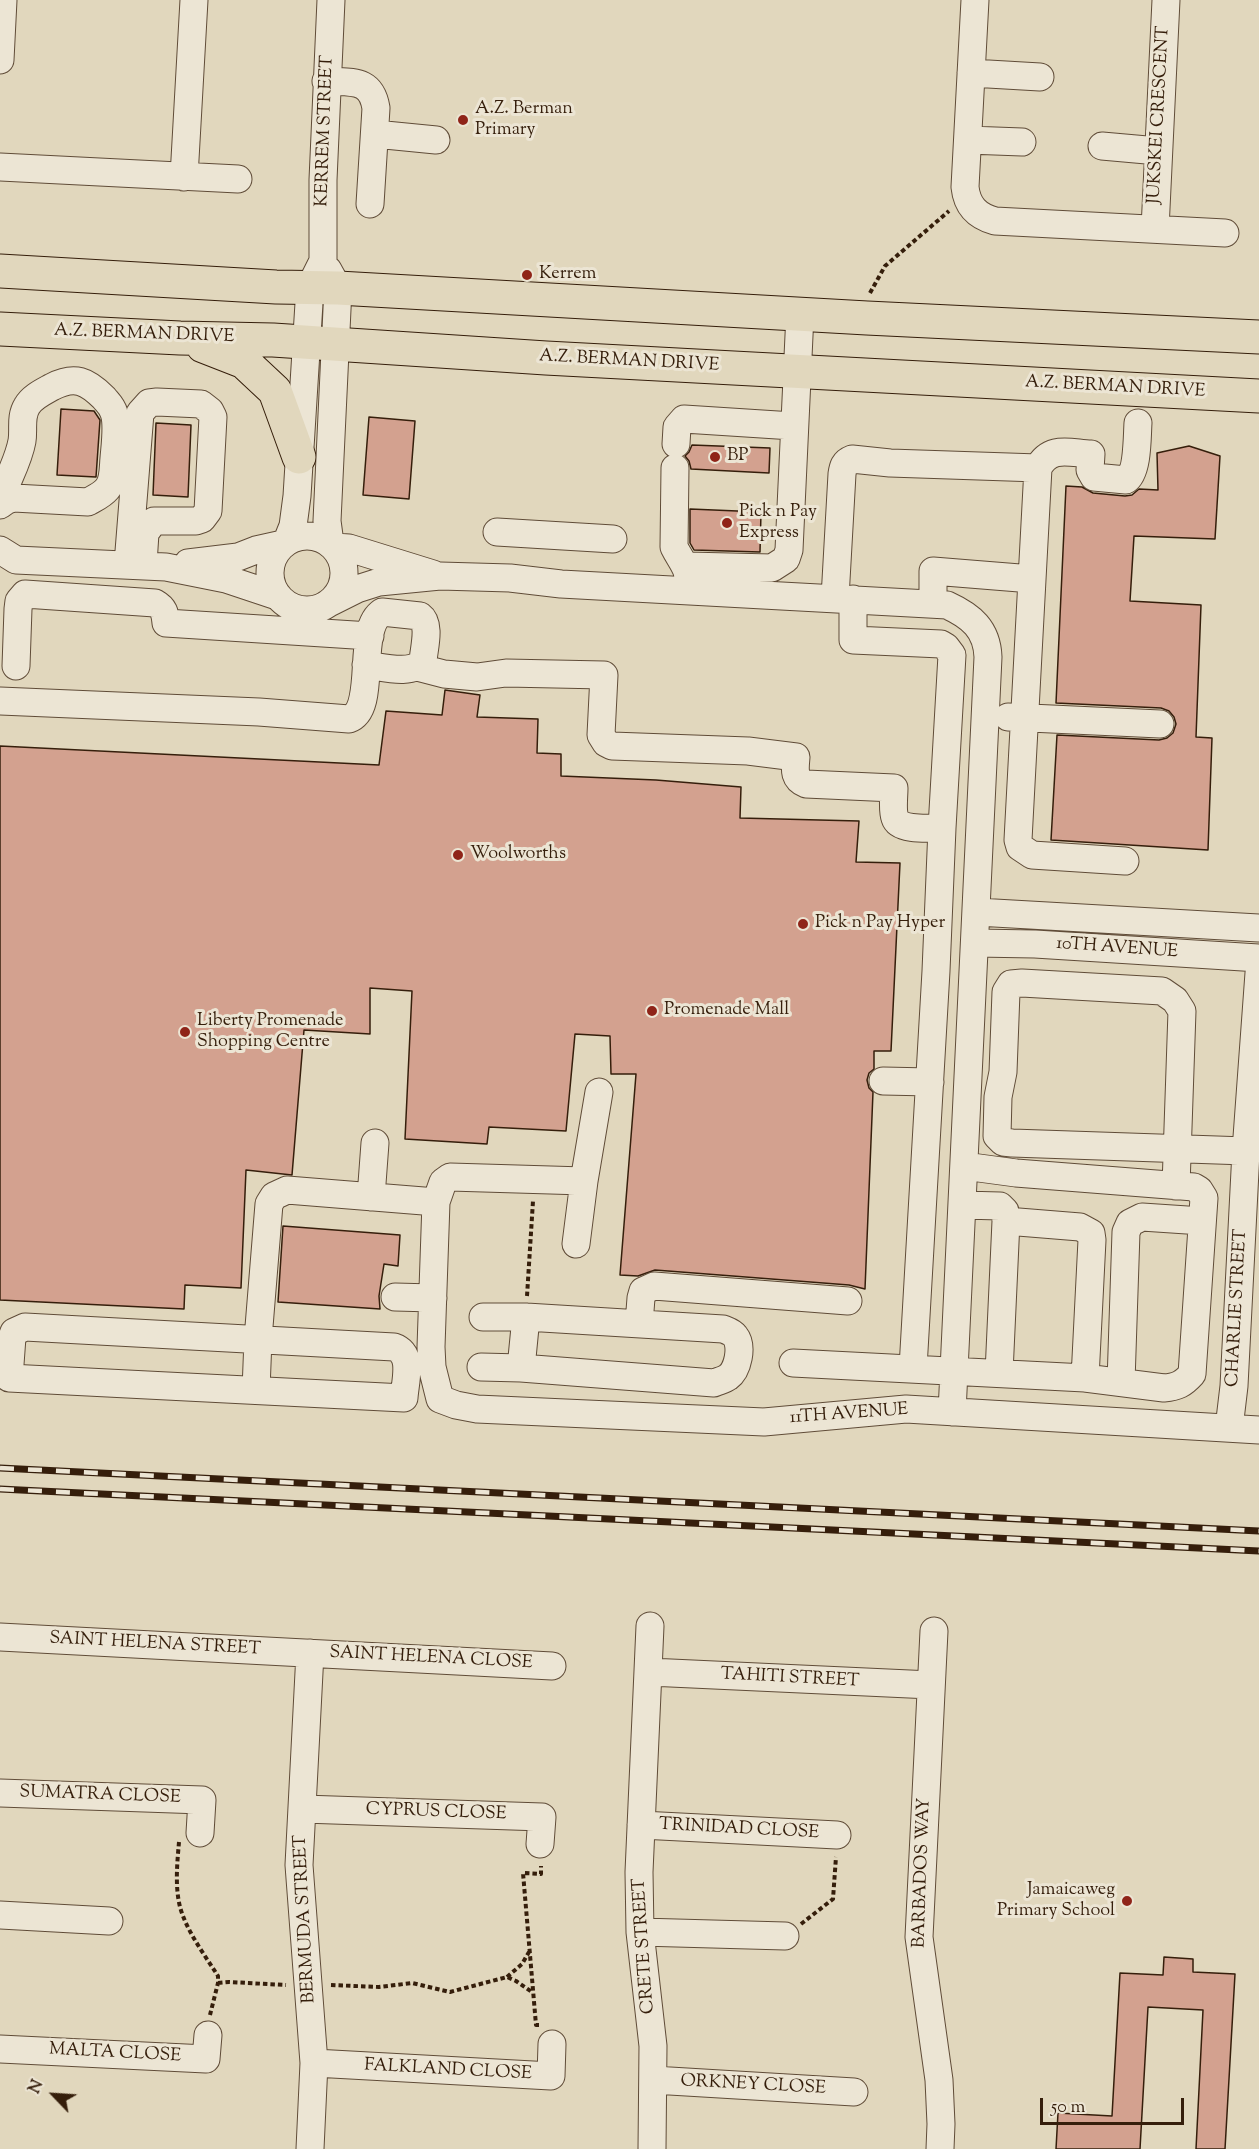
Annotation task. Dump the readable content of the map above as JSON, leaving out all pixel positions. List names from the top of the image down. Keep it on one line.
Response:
{"streets":{"main road":["A.Z. BERMAN DRIVE"],"street":["JUKSKEI CRESCENT","KERREM STREET","10TH AVENUE","CHARLIE STREET","11TH AVENUE","SAINT HELENA STREET","SAINT HELENA CLOSE","TAHITI STREET","SUMATRA CLOSE","CYPRUS CLOSE","TRINIDAD CLOSE","BARBADOS WAY","BERMUDA STREET","CRETE STREET","MALTA CLOSE","FALKLAND CLOSE","ORKNEY CLOSE"]},"crossings":[["KERREM STREET","A.Z. BERMAN DRIVE"],["CHARLIE STREET","11TH AVENUE"],["SAINT HELENA STREET","SAINT HELENA CLOSE"],["SAINT HELENA STREET","BERMUDA STREET"],["SAINT HELENA CLOSE","BERMUDA STREET"],["TAHITI STREET","BARBADOS WAY"],["TAHITI STREET","CRETE STREET"],["CYPRUS CLOSE","BERMUDA STREET"],["TRINIDAD CLOSE","CRETE STREET"],["BERMUDA STREET","FALKLAND CLOSE"],["CRETE STREET","ORKNEY CLOSE"]],"places":["A.Z. Berman Primary","Kerrem","BP","Pick n Pay Express","Woolworths","Pick n Pay Hyper","Promenade Mall","Liberty Promenade Shopping Centre","Jamaicaweg Primary School"],"scale_bar":"50 m","north":"top left"}
